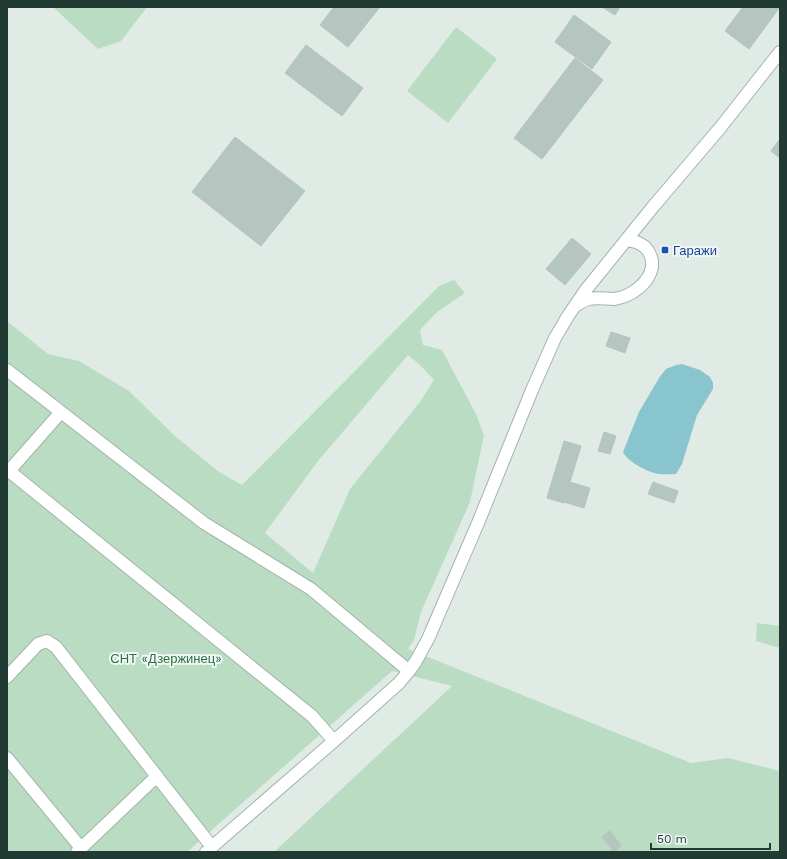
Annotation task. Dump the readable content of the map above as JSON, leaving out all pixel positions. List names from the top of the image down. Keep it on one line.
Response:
{"parks":["СНТ «Дзержинец»"],"places":{"transit":["Гаражи"]},"scale_bar":"50 m"}
